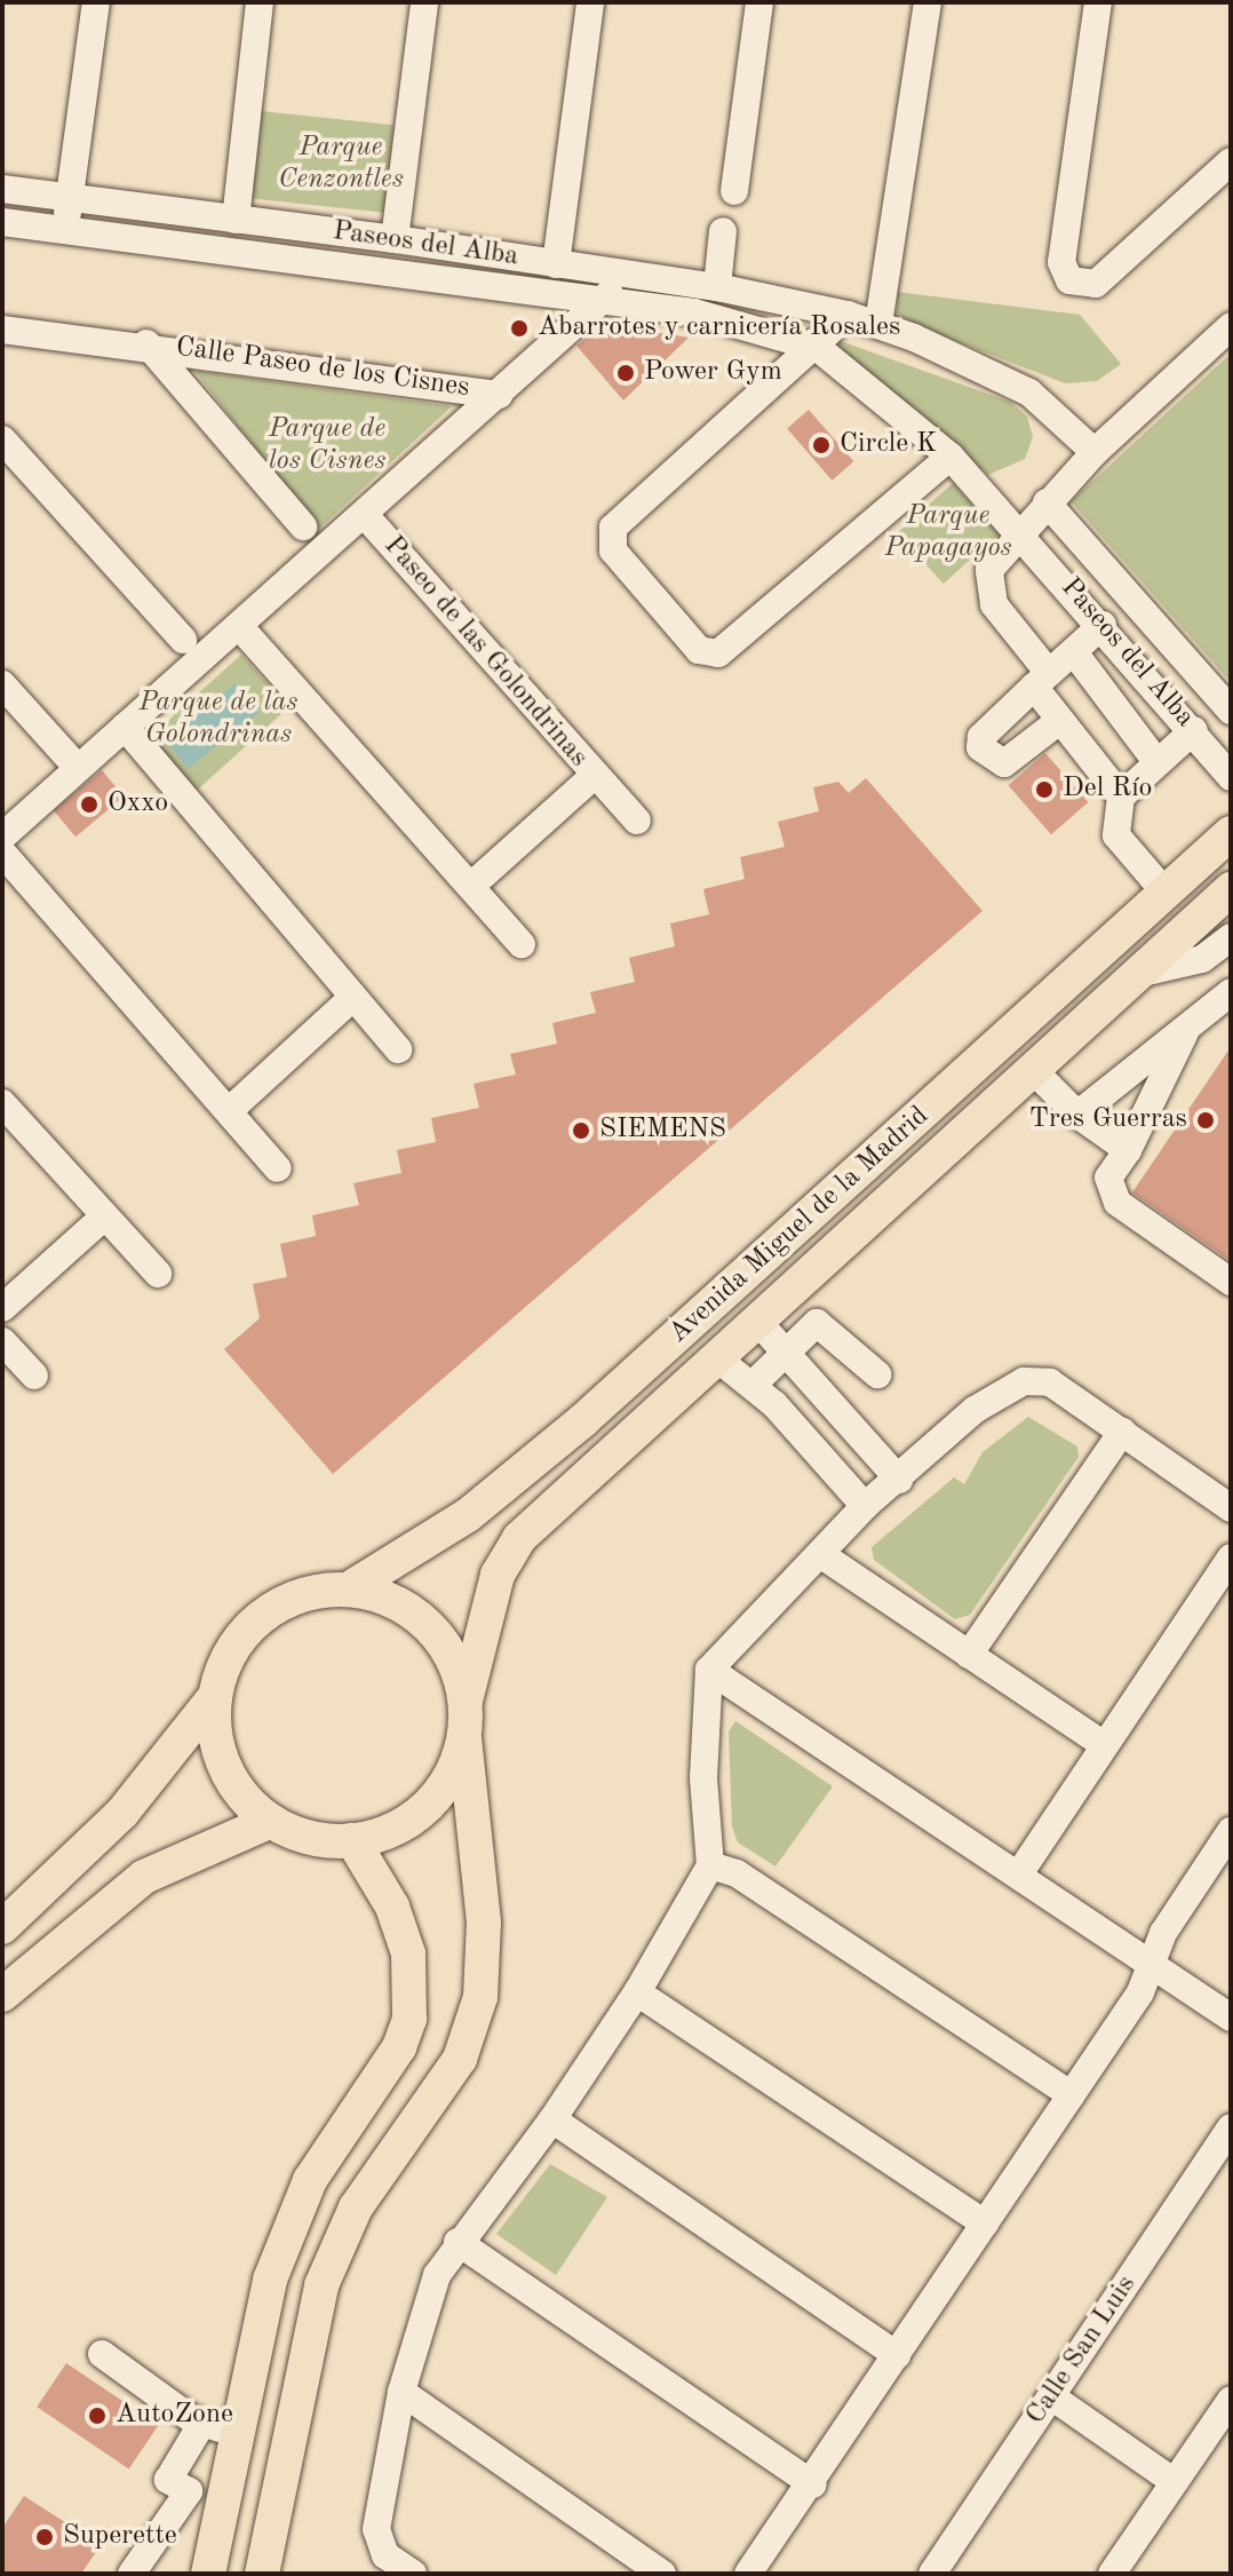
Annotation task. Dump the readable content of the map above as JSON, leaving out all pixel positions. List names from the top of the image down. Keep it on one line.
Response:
{"streets":{"main road":["Avenida Miguel de la Madrid"],"street":["Paseos del Alba","Calle Paseo de los Cisnes","Paseo de las Golondrinas","Calle San Luis"]},"parks":["Parque Cenzontles","Parque de los Cisnes","Parque Papagayos","Parque de las Golondrinas"],"places":["Abarrotes y carnicería Rosales","Power Gym","Circle K","Del Río","Oxxo","Tres Guerras","SIEMENS","AutoZone","Superette"]}
